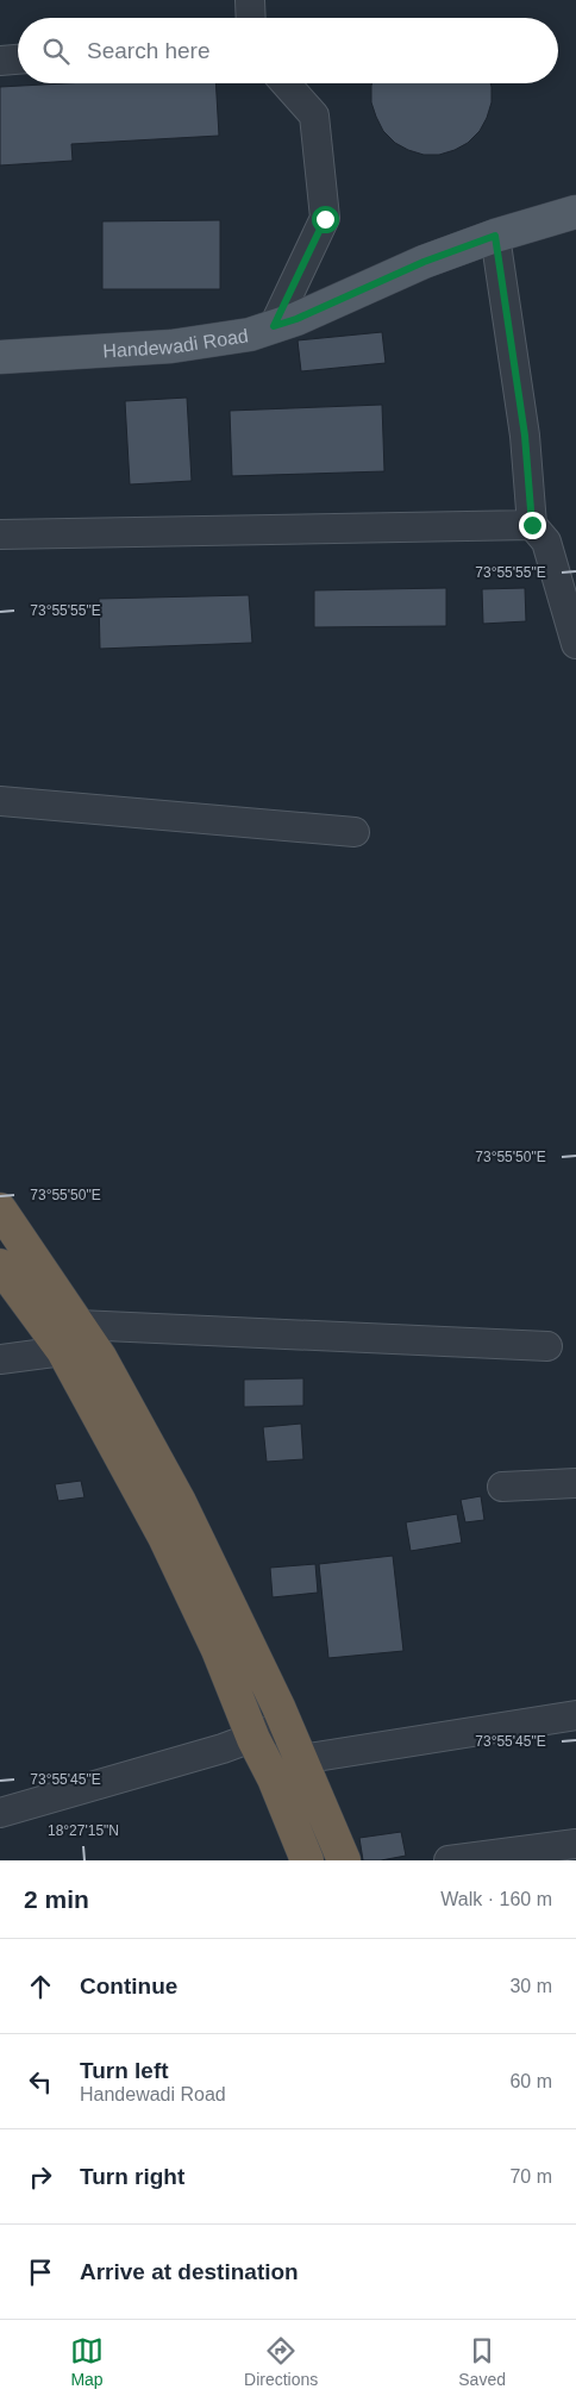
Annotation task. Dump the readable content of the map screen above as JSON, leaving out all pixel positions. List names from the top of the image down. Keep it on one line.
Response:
{"streets":{"main road":["Handewadi Road"]},"page":{"search":"Search here","heading":["2 min","Walk · 160 m"],"list":[["Continue","30 m"],["Turn left","Handewadi Road","60 m"],["Turn right","70 m"],"Arrive at destination"],"nav":["Map","Directions","Saved"]},"coordinates":["73°55'55\"E","73°55'50\"E","73°55'45\"E","18°27'15\"N"]}
